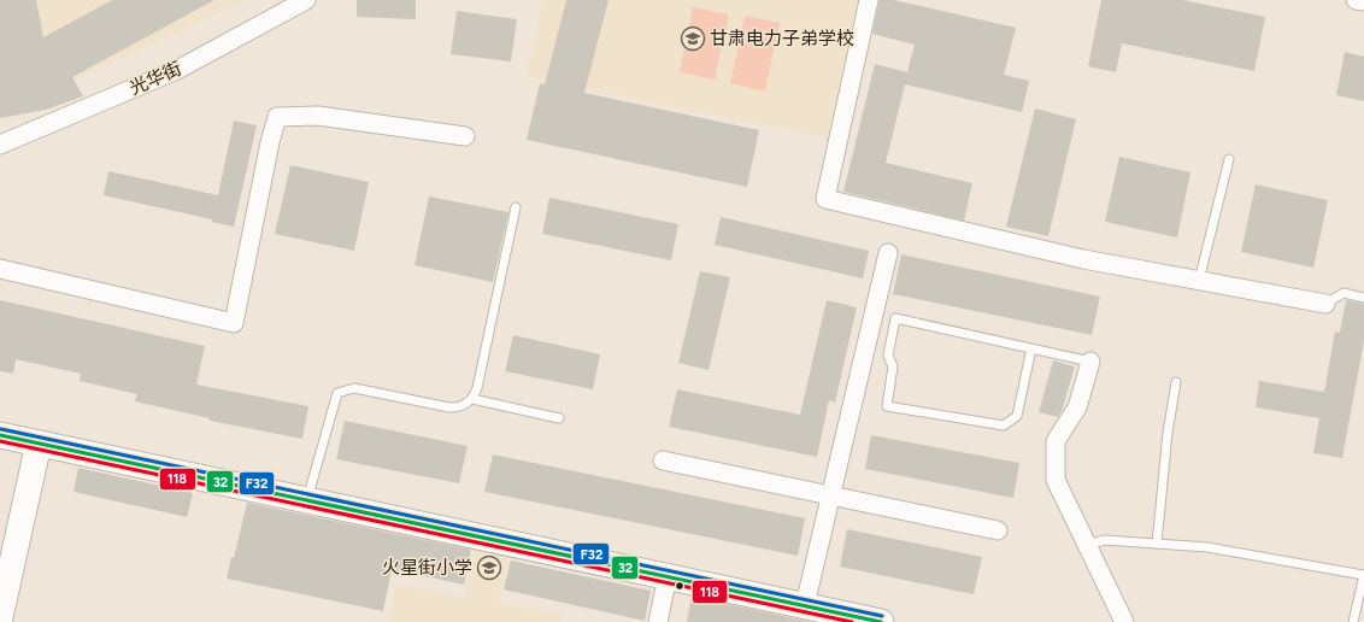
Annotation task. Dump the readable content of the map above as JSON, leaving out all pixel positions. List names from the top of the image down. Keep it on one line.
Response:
{"streets":{"street":["光华街"]},"places":{"school or university":["甘肃电力子弟学校","火星街小学"]},"lines":["transit line F32","transit line 32","transit line 118"]}
